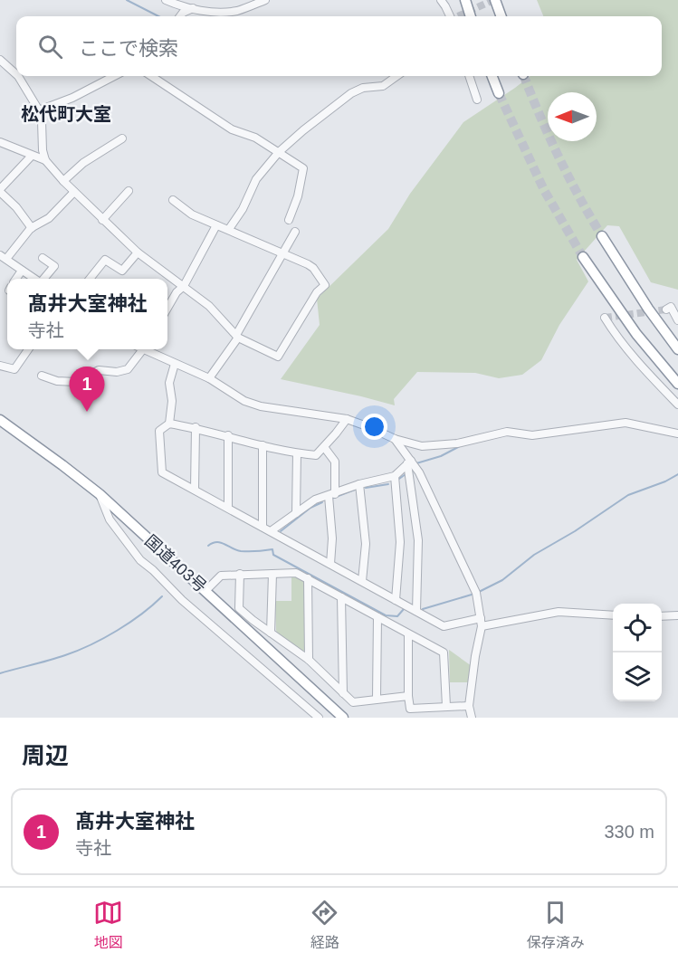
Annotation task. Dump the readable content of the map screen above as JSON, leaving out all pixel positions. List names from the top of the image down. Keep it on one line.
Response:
{"streets":{"highway":["国道403号"]},"districts":["松代町大室"],"north":"left","page":{"search":"ここで検索","popup":["髙井大室神社","寺社"],"pins":"1","heading":"周辺","list":[{"mark":"1","name":"髙井大室神社","note":"寺社","value":"330 m"}],"nav":["地図","経路","保存済み"]}}
